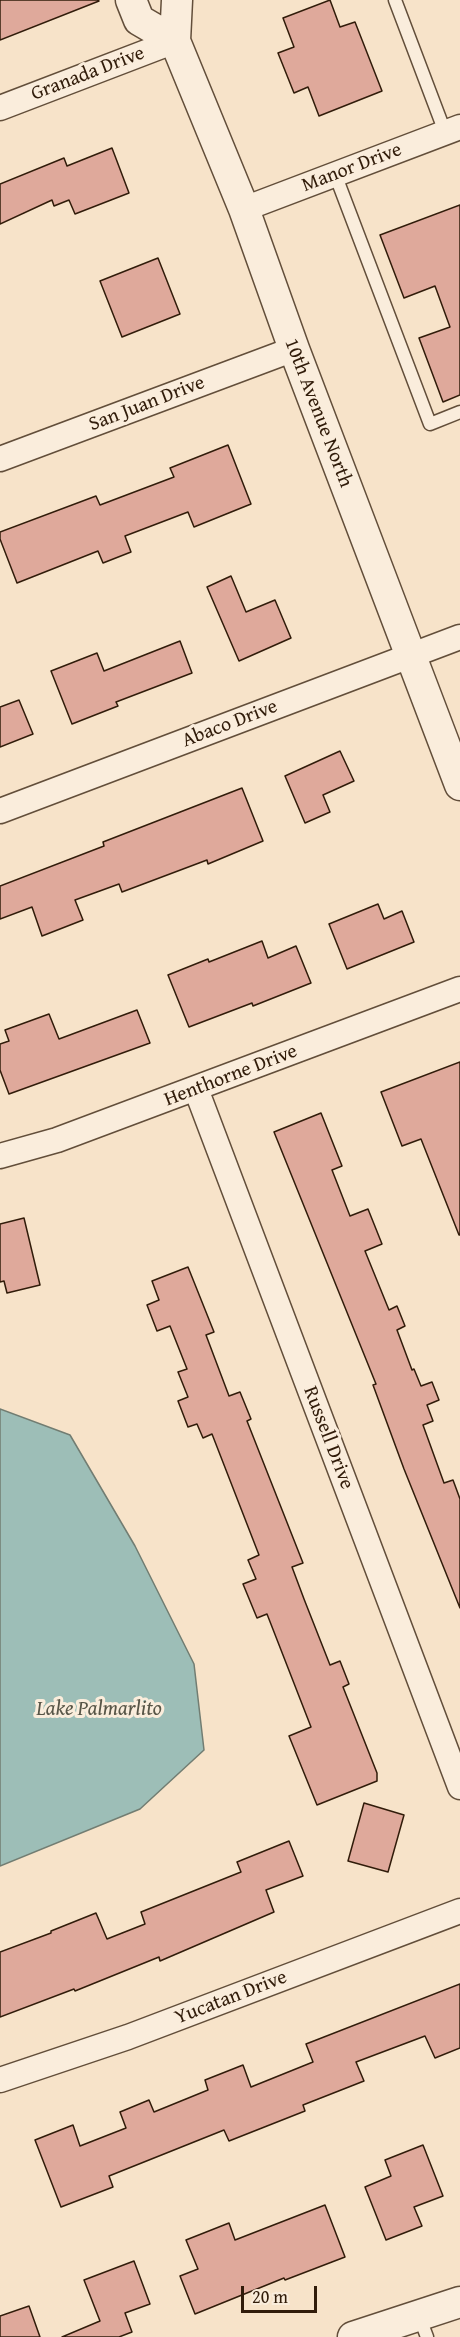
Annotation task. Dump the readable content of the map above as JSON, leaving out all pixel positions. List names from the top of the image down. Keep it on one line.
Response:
{"streets":{"street":["Granada Drive","Manor Drive","San Juan Drive","10th Avenue North","Abaco Drive","Henthorne Drive","Russell Drive","Yucatan Drive"]},"crossings":[["Granada Drive","10th Avenue North"],["Manor Drive","10th Avenue North"],["San Juan Drive","10th Avenue North"],["10th Avenue North","Abaco Drive"],["Henthorne Drive","Russell Drive"]],"water":["Lake Palmarlito"],"scale_bar":"20 m"}
